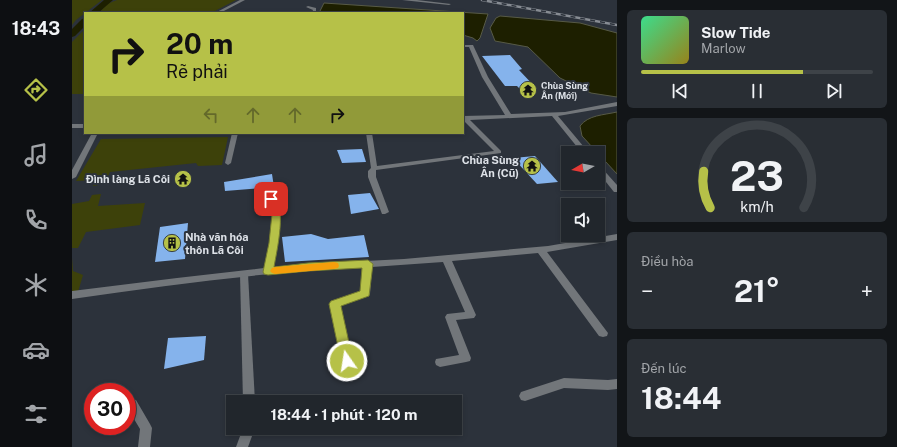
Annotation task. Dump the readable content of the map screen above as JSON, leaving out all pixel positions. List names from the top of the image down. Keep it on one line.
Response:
{"places":{"temple":["Chùa Sùng Ân (Mới)","Chùa Sùng Ân (Cũ)","Đình làng Lã Côi"],"building":["Nhà văn hóa thôn Lã Côi"]},"north":"left","page":{"tabs":"18:43","turn":["20 m","Rẽ phải"],"song":["Slow Tide","Marlow"],"tile":["Điều hòa",["Đến lúc","18:44"]],"heat":["−","21°","+"],"limit":"30","trip":"18:44 · 1 phút · 120 m","gauge":["23","km/h"]}}
